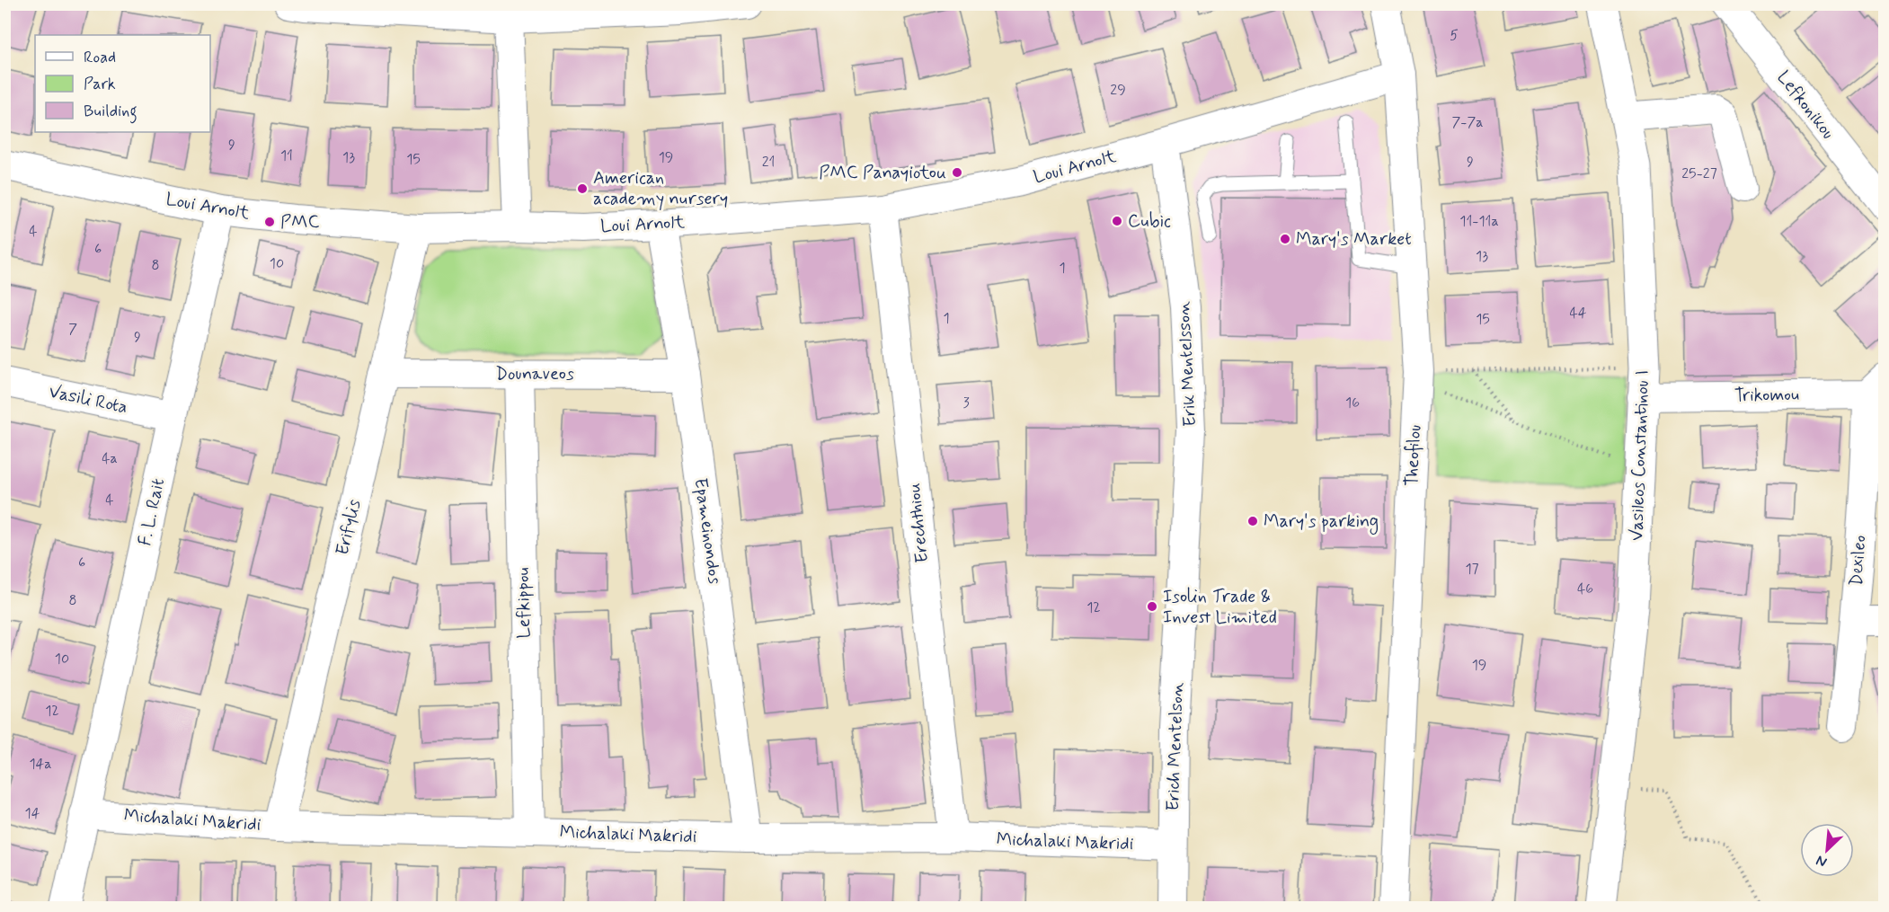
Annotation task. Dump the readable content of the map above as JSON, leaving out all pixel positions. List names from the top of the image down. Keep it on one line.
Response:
{"streets":{"main road":["Vasileos Constantinou I"],"street":["Lefkonikou","Loui Arnolt","Erik Mentelsson","Dounaveos","Trikomou","Vasili Rota","Theofilou","F. L. Rait","Erechthiou","Erifylis","Epameinondos","Dexileo","Lefkippou","Erich Mentelson","Michalaki Makridi"]},"crossings":[["Loui Arnolt","Erik Mentelsson"],["Loui Arnolt","Theofilou"],["Loui Arnolt","F. L. Rait"],["Loui Arnolt","Erechthiou"],["Loui Arnolt","Erifylis"],["Loui Arnolt","Epameinondos"],["Erik Mentelsson","Erich Mentelson"],["Dounaveos","Erifylis"],["Dounaveos","Epameinondos"],["Dounaveos","Lefkippou"],["Trikomou","Vasileos Constantinou I"],["Trikomou","Dexileo"],["Vasili Rota","F. L. Rait"],["F. L. Rait","Michalaki Makridi"],["Erechthiou","Michalaki Makridi"],["Erifylis","Michalaki Makridi"],["Epameinondos","Michalaki Makridi"],["Lefkippou","Michalaki Makridi"],["Erich Mentelson","Michalaki Makridi"]],"places":["PMC Panayiotou","American academy nursery","Cubic","PMC","Mary's Market","Mary's parking","Isolin Trade & Invest Limited"],"house_numbers":["5","29","7-7a","9","11","13","19","15","21","9","25-27","11-11a","4","6","13","10","8","1","44","1","15","7","9","3","16","4a","4","6","17","46","8","12","10","19","12","14a","14"],"legend":["Road","Park","Building"],"north":"bottom left"}
